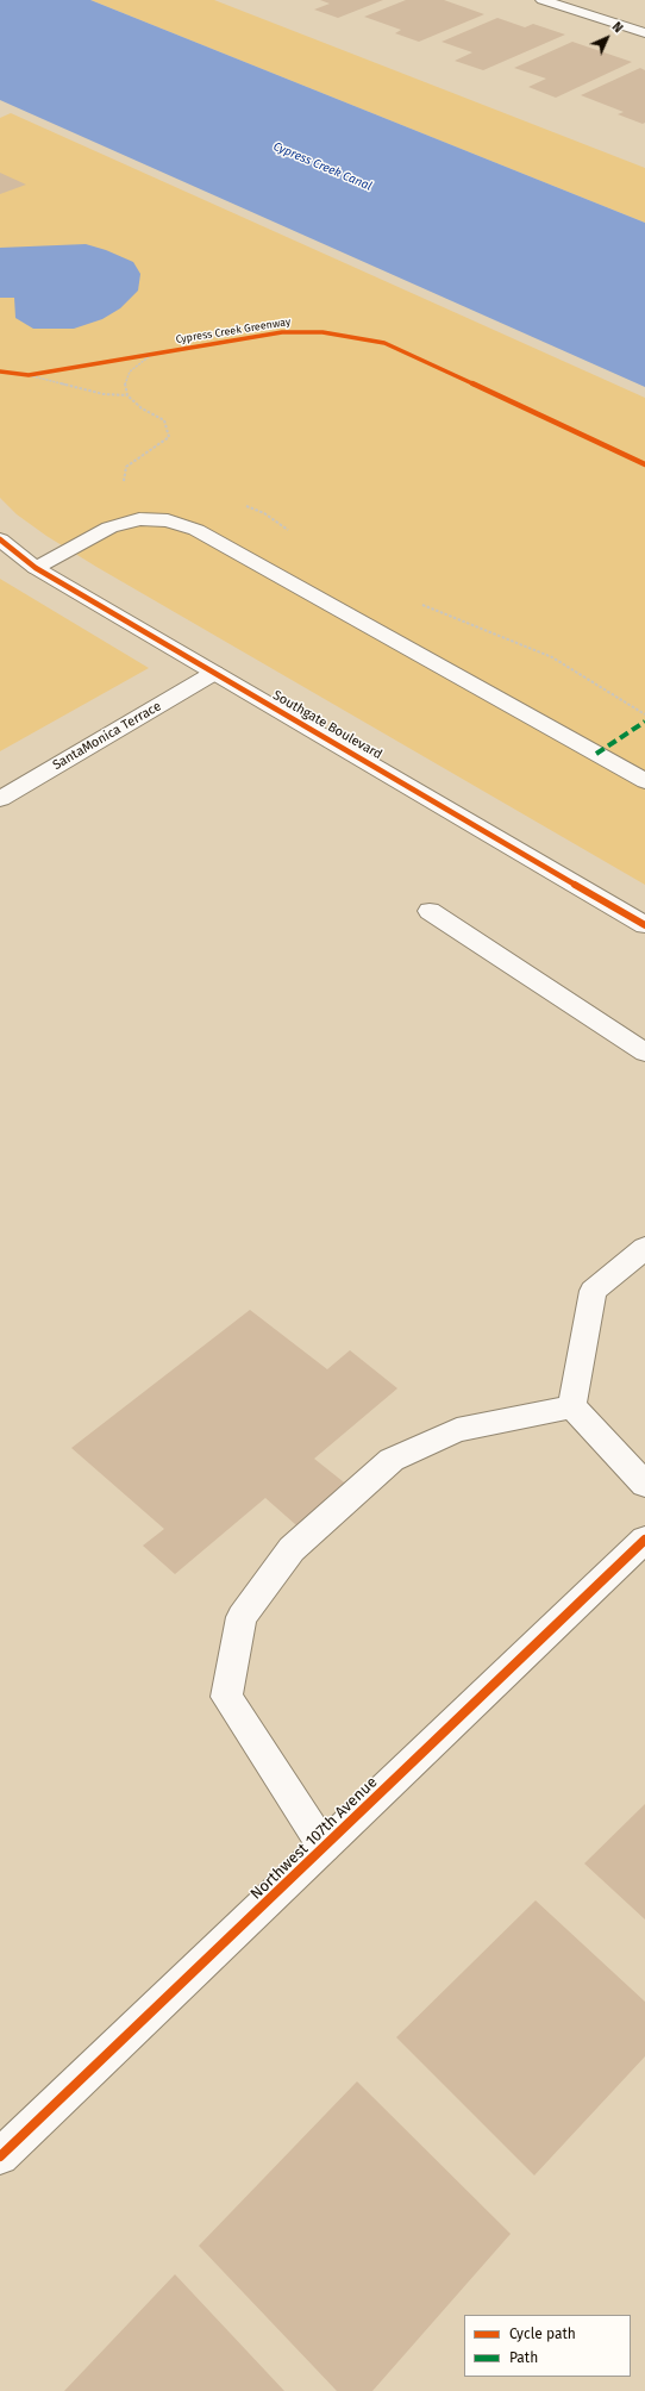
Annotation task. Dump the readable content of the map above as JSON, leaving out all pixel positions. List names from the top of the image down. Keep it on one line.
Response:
{"streets":{"street":["Southgate Boulevard","SantaMonica Terrace","Northwest 107th Avenue"],"cycle path":["Cypress Creek Greenway"]},"crossings":[["Southgate Boulevard","SantaMonica Terrace"]],"water":["Cypress Creek Canal"],"legend":["Cycle path","Path"],"north":"top right"}
